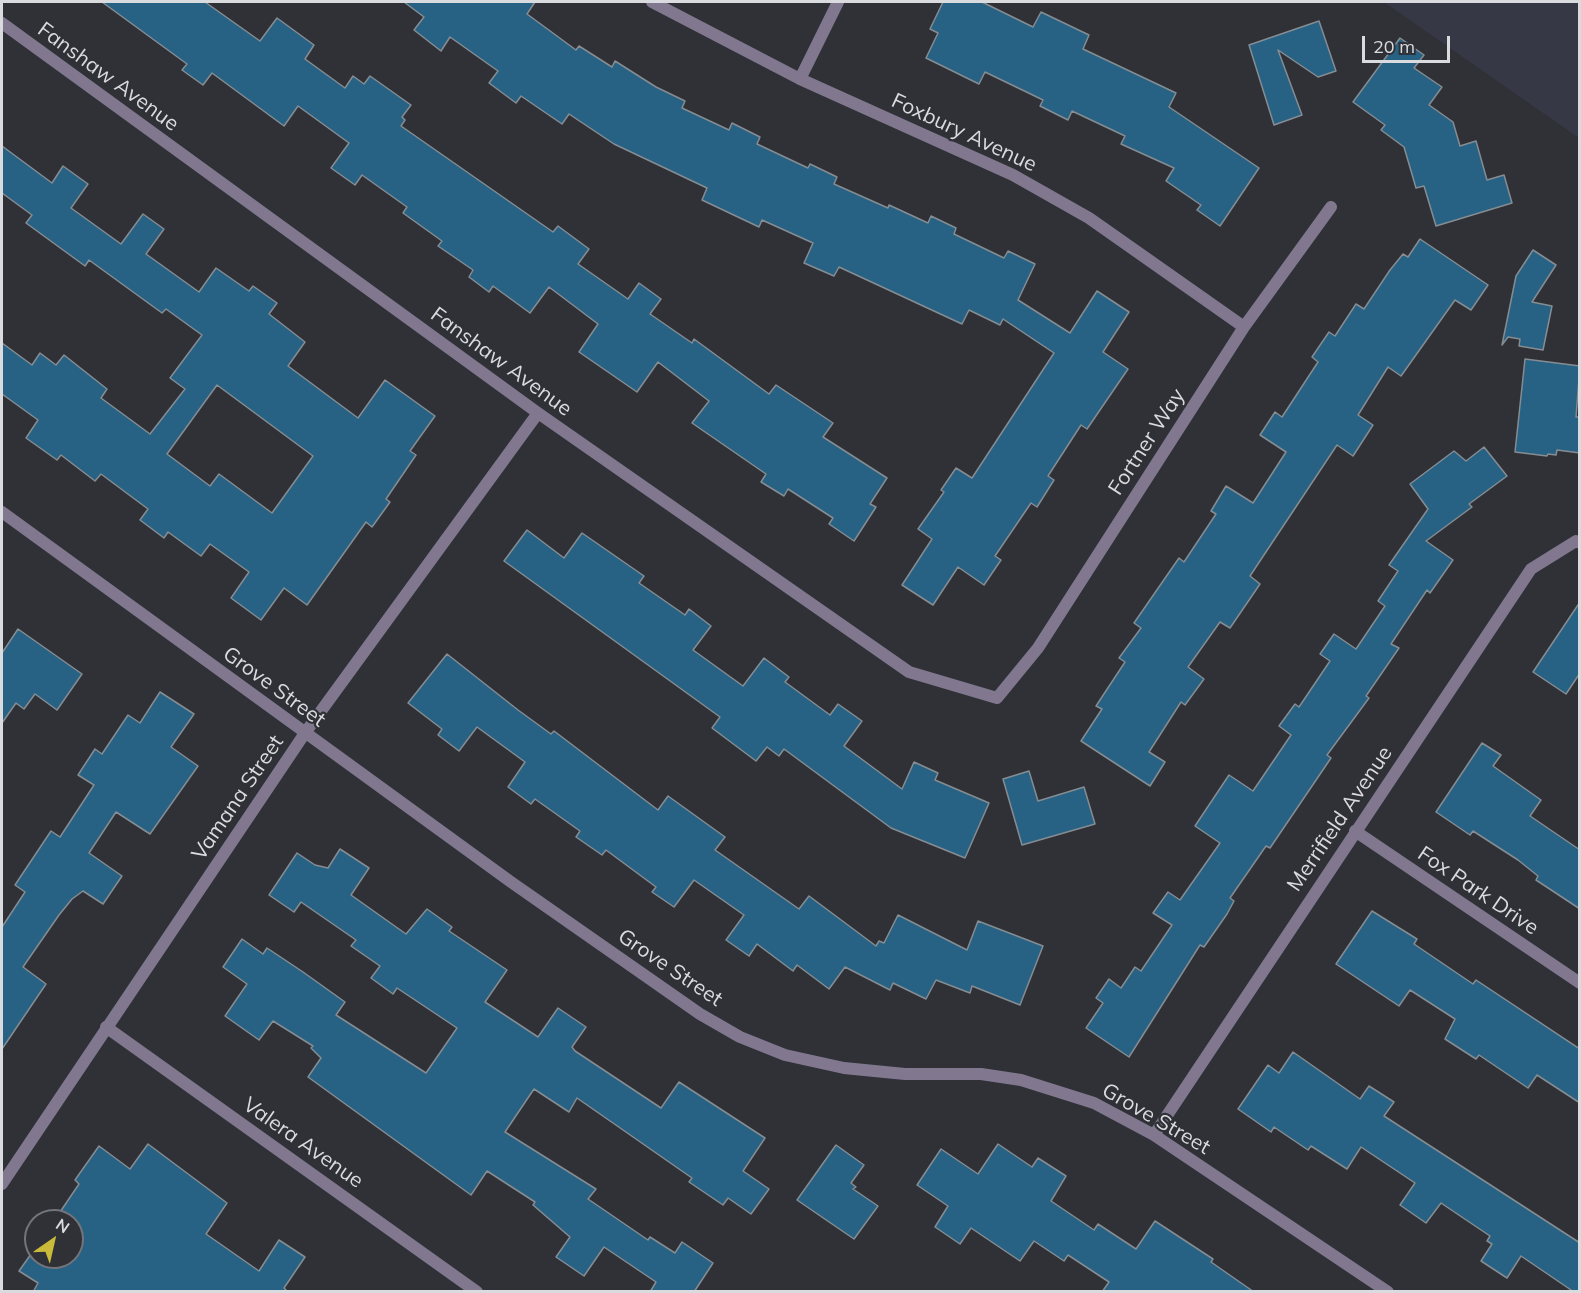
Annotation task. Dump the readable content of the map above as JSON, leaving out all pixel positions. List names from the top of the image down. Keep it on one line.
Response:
{"streets":{"street":["Fanshaw Avenue","Foxbury Avenue","Fortner Way","Grove Street","Vamana Street","Merrifield Avenue","Fox Park Drive","Valera Avenue"]},"crossings":[["Fanshaw Avenue","Fortner Way"],["Fanshaw Avenue","Vamana Street"],["Foxbury Avenue","Fortner Way"],["Grove Street","Vamana Street"],["Grove Street","Merrifield Avenue"],["Vamana Street","Valera Avenue"],["Merrifield Avenue","Fox Park Drive"]],"scale_bar":"20 m","north":"top right"}
